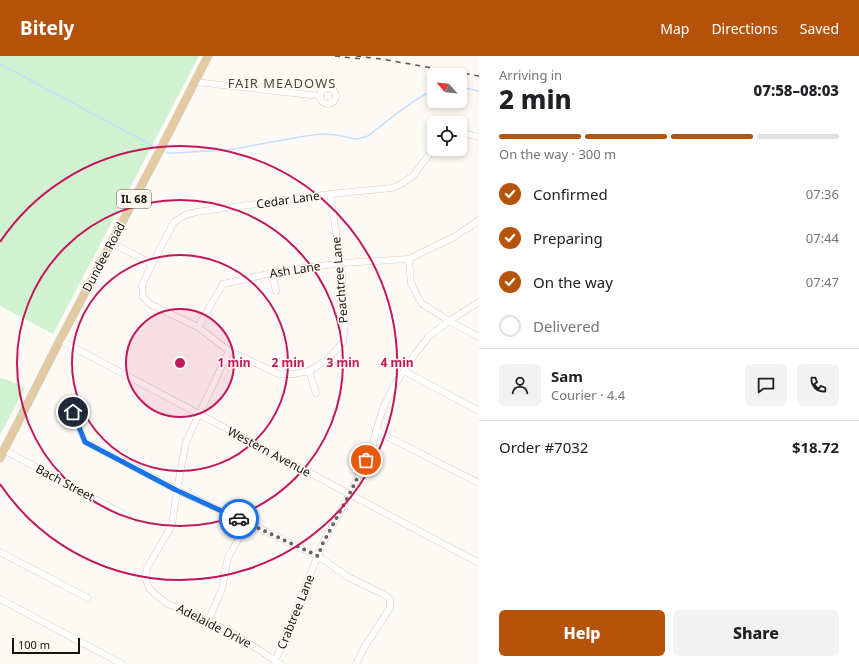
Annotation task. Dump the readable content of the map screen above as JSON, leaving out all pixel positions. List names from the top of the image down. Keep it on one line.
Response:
{"streets":{"main road":["IL 68","Dundee Road"],"street":["Cedar Lane","Ash Lane","Peachtree Lane","Western Avenue","Bach Street","Crabtree Lane","Adelaide Drive"]},"crossings":[["Cedar Lane","Peachtree Lane"],["Dundee Road","Western Avenue"],["Dundee Road","Bach Street"],["Ash Lane","Peachtree Lane"],["Western Avenue","Crabtree Lane"],["Crabtree Lane","Adelaide Drive"]],"districts":["FAIR MEADOWS"],"scale_bar":"100 m","north":"top left","page":{"header":"Bitely","nav":["Map","Directions","Saved"],"heading":["2 min","Arriving in","07:58–08:03"],"panel":["Sam","Courier · 4.4","Order #7032","$18.72"],"bar":"On the way · 300 m","list":[["Confirmed","07:36"],["Preparing","07:44"],["On the way","07:47"],"Delivered"],"buttons":["Help","Share"],"scale":"100 m"},"rings":["1 min","2 min","3 min","4 min"]}
